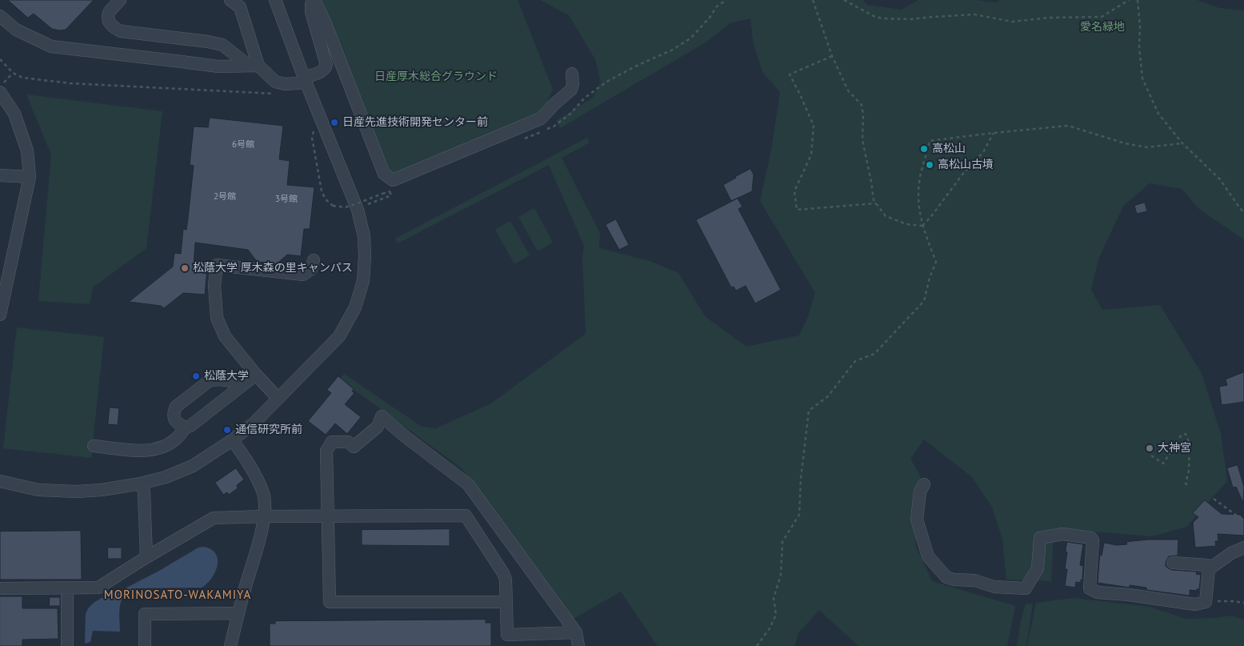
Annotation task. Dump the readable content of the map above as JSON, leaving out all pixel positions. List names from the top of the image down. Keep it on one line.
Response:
{"districts":["MORINOSATO-WAKAMIYA"],"parks":["愛名緑地","日産厚木総合グラウンド"],"places":["日産先進技術開発センター前","高松山","高松山古墳","松蔭大学 厚木森の里キャンパス","松蔭大学","通信研究所前","大神宮"],"house_numbers":["6号館","2号館","3号館"]}
